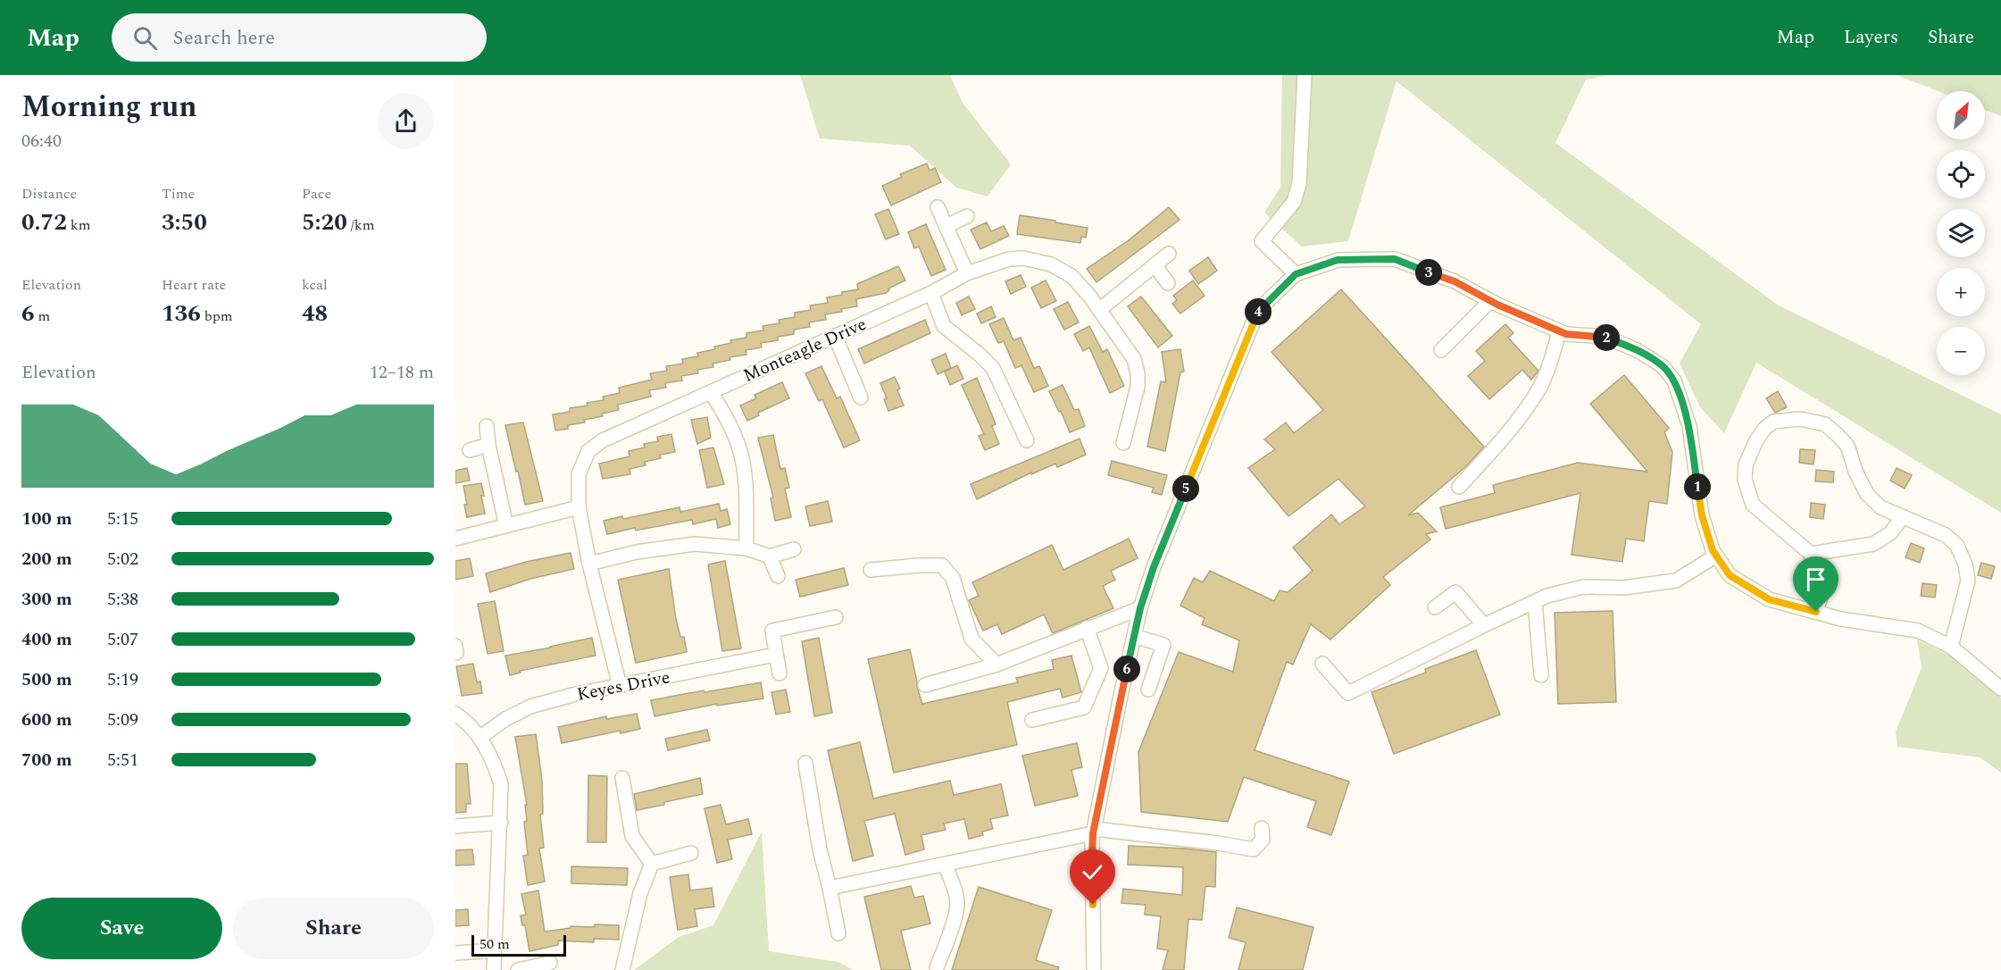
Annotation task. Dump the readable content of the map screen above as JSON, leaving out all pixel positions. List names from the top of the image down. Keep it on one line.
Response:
{"streets":{"street":["Monteagle Drive","Keyes Drive"]},"crossings":[["Monteagle Drive","Keyes Drive"]],"scale_bar":"50 m","north":"top right","page":{"header":"Map","search":"Search here","nav":["Map","Layers","Share"],"heading":["Morning run","06:40"],"map_buttons":["+","−"],"stats":[["Distance","0.72 km"],["Time","3:50"],["Pace","5:20 /km"],["Elevation","6 m"],["Heart rate","136 bpm"],["kcal","48"]],"pins":["3","4","2","1","5","6"],"chart":["Elevation","12–18 m"],"list":[{"name":"100 m","note":"5:15"},{"name":"200 m","note":"5:02"},{"name":"300 m","note":"5:38"},{"name":"400 m","note":"5:07"},{"name":"500 m","note":"5:19"},{"name":"600 m","note":"5:09"},{"name":"700 m","note":"5:51"}],"buttons":["Save","Share"],"scale":"50 m"}}
